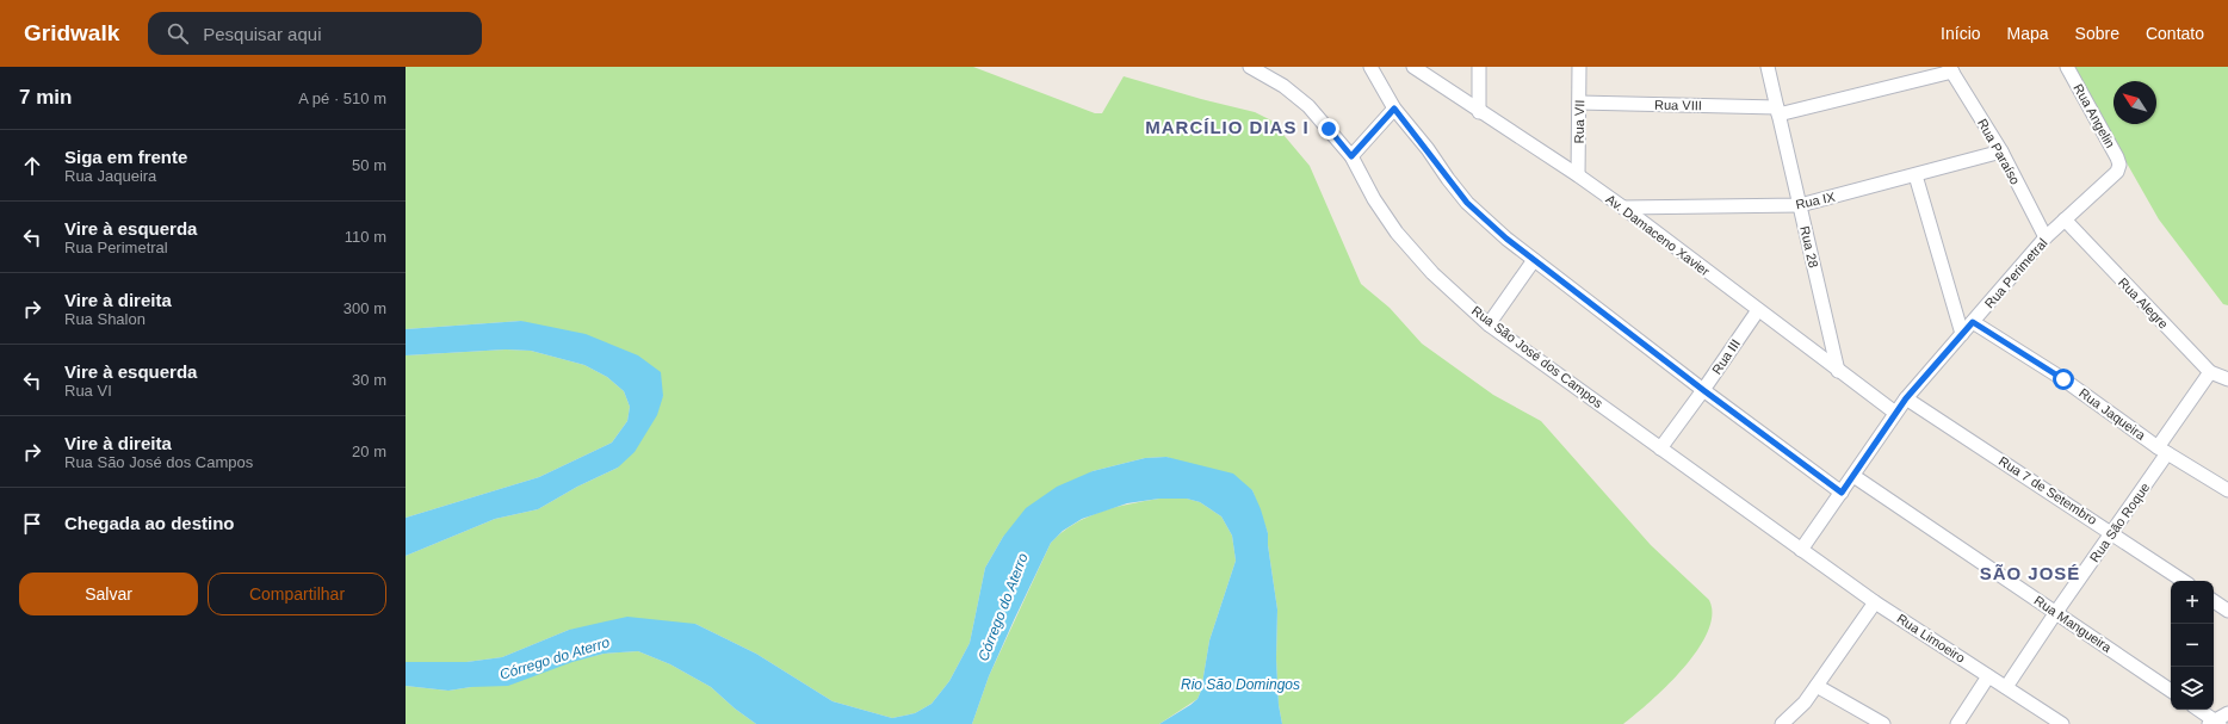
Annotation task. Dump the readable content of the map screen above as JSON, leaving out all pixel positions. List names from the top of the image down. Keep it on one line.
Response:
{"streets":{"street":["Rua VIII","Rua Angelin","Rua VII","Rua Paraíso","Rua IX","Av. Damaceno Xavier","Rua 28","Rua Perimetral","Rua Alegre","Rua São José dos Campos","Rua III","Rua Jaqueira","Rua 7 de Setembro","Rua São Roque","Rua Mangueira","Rua Limoeiro"]},"crossings":[["Rua VIII","Rua VII"],["Rua VIII","Rua Paraíso"],["Rua VIII","Rua 28"],["Rua Angelin","Rua Perimetral"],["Rua VII","Av. Damaceno Xavier"],["Rua Paraíso","Rua IX"],["Rua Paraíso","Rua Perimetral"],["Rua IX","Av. Damaceno Xavier"],["Rua IX","Rua 28"],["Av. Damaceno Xavier","Rua 28"],["Av. Damaceno Xavier","Rua Perimetral"],["Av. Damaceno Xavier","Rua III"],["Rua Perimetral","Rua Alegre"],["Rua Perimetral","Rua São José dos Campos"],["Rua Perimetral","Rua Jaqueira"],["Rua Perimetral","Rua 7 de Setembro"],["Rua Perimetral","Rua Mangueira"],["Rua Perimetral","Rua Limoeiro"],["Rua Alegre","Rua São Roque"],["Rua São José dos Campos","Rua III"],["Rua São José dos Campos","Rua Limoeiro"],["Rua Jaqueira","Rua São Roque"],["Rua 7 de Setembro","Rua São Roque"],["Rua São Roque","Rua Mangueira"],["Rua São Roque","Rua Limoeiro"]],"districts":["MARCÍLIO DIAS I","SÃO JOSÉ"],"water":["Córrego do Aterro","Rio São Domingos"],"north":"top left","page":{"header":"Gridwalk","search":"Pesquisar aqui","nav":["Início","Mapa","Sobre","Contato"],"heading":["7 min","A pé · 510 m"],"list":[["Siga em frente","Rua Jaqueira","50 m"],["Vire à esquerda","Rua Perimetral","110 m"],["Vire à direita","Rua Shalon","300 m"],["Vire à esquerda","Rua VI","30 m"],["Vire à direita","Rua São José dos Campos","20 m"],"Chegada ao destino"],"buttons":["Salvar","Compartilhar"],"map_buttons":["+","−"]}}
